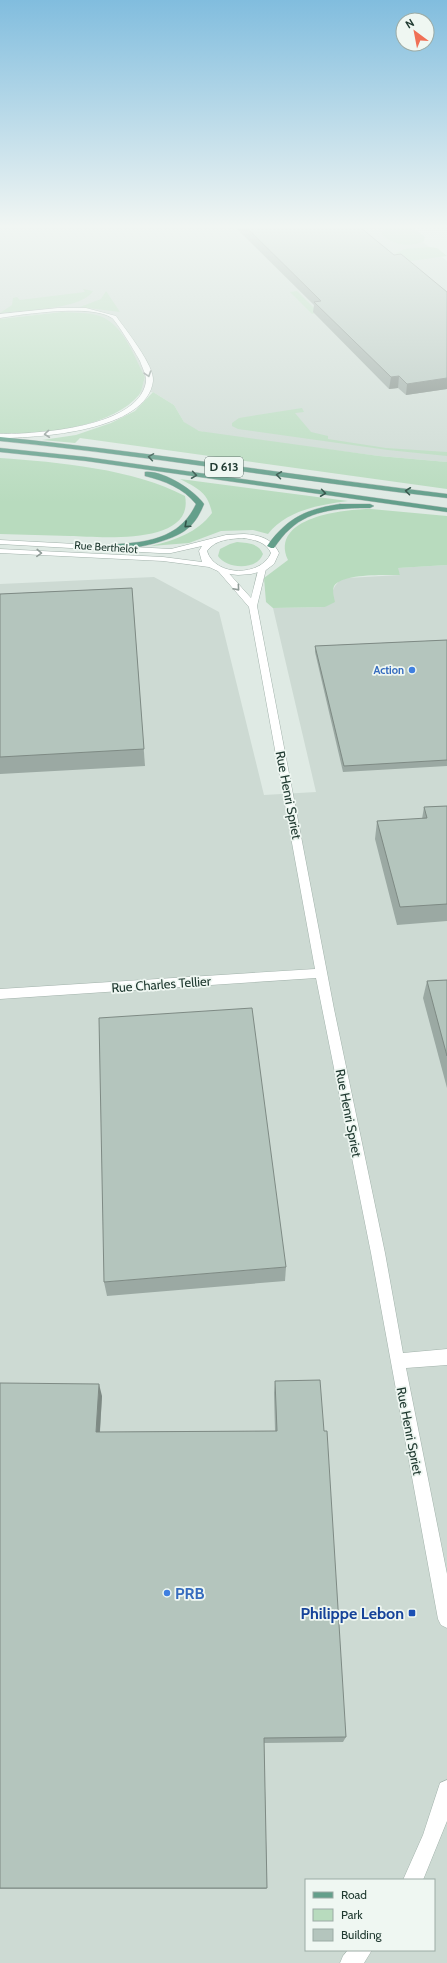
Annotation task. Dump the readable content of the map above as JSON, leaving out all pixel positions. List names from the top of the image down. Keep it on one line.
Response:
{"streets":{"main road":["D 613"],"street":["Rue Berthelot","Rue Henri Spriet","Rue Charles Tellier"]},"crossings":[["Rue Henri Spriet","Rue Charles Tellier"]],"places":{"other":["Action","PRB"],"transit":["Philippe Lebon"]},"legend":["Road","Park","Building"],"north":"top left"}
